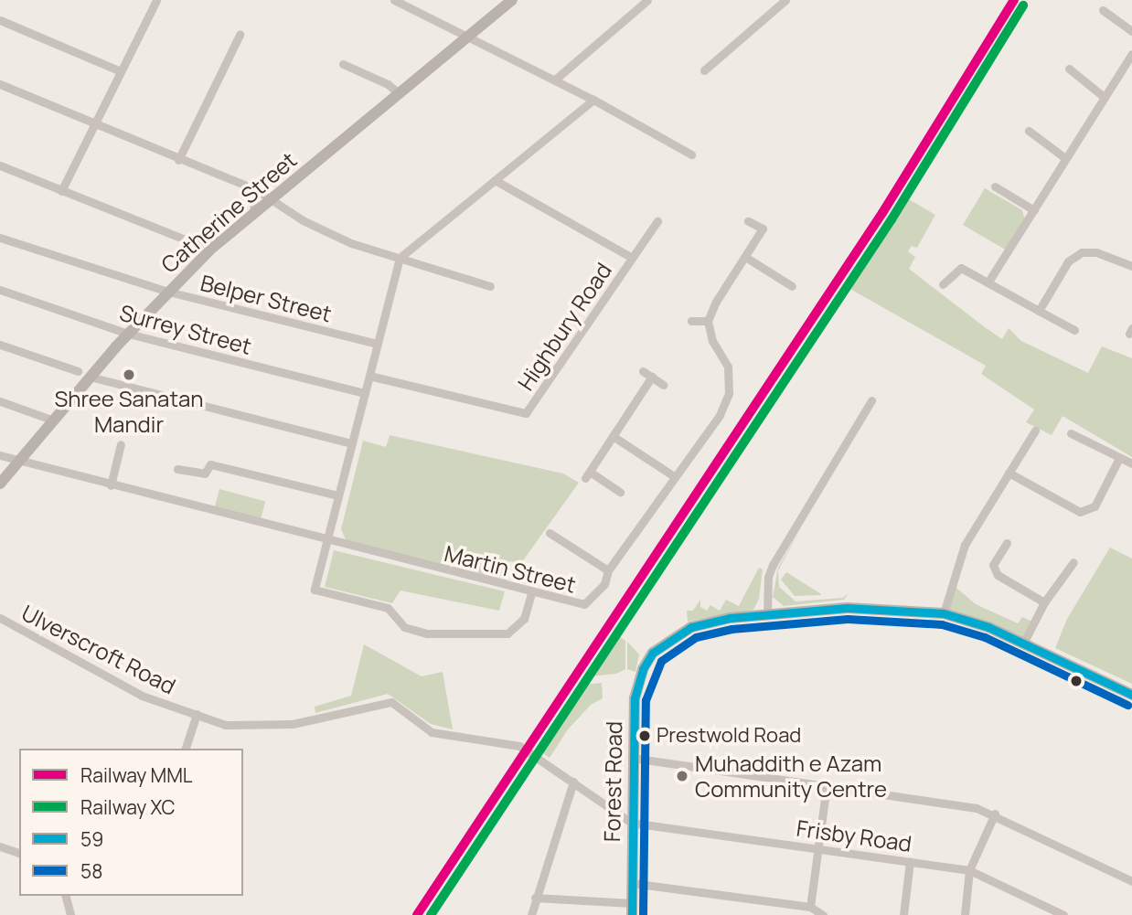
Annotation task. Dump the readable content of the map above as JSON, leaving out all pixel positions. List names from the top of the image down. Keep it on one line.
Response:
{"streets":{"street":["Catherine Street","Belper Street","Highbury Road","Surrey Street","Martin Street","Ulverscroft Road","Forest Road","Frisby Road"]},"crossings":[["Catherine Street","Belper Street"],["Catherine Street","Surrey Street"],["Catherine Street","Martin Street"],["Forest Road","Frisby Road"]],"places":["Shree Sanatan Mandir","Prestwold Road","Muhaddith e Azam Community Centre"],"lines":["rail line MML","rail line XC","transit line 59","transit line 58"],"legend":["Railway MML","Railway XC","59","58"]}
